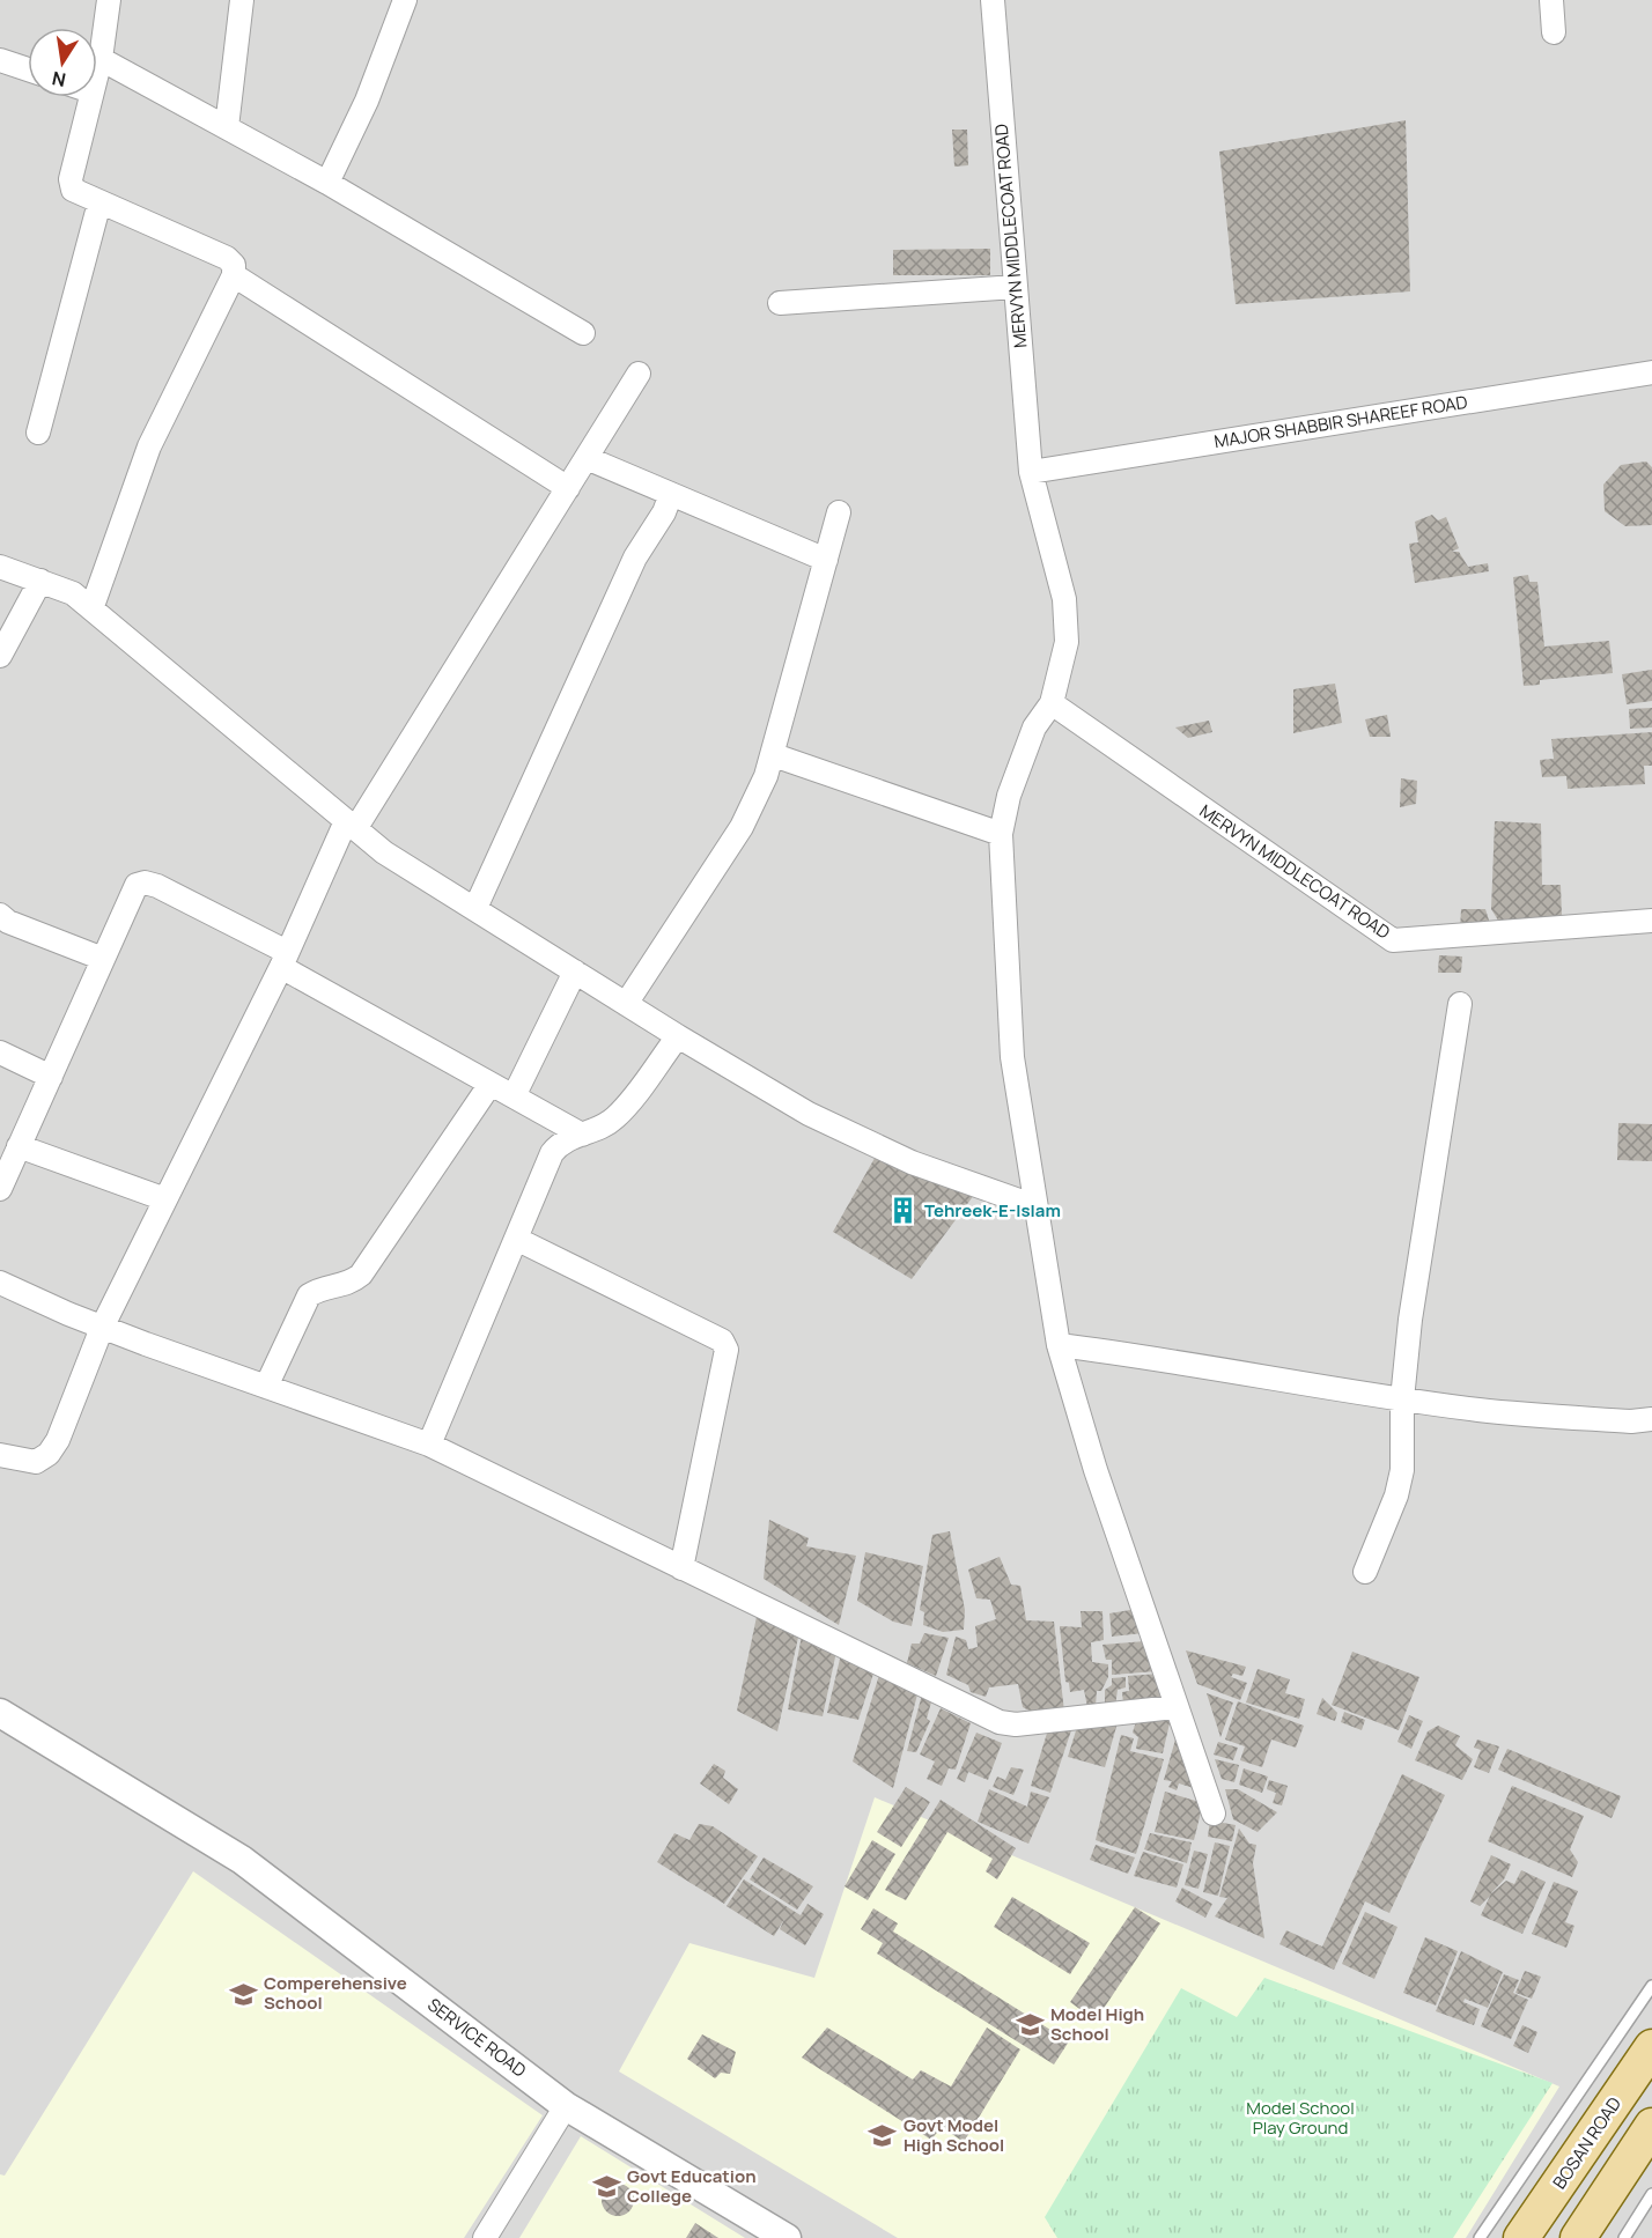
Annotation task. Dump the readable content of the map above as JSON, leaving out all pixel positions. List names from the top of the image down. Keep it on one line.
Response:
{"streets":{"main road":["BOSAN ROAD"],"street":["MERVYN MIDDLECOAT ROAD","MAJOR SHABBIR SHAREEF ROAD","SERVICE ROAD"]},"crossings":[["MERVYN MIDDLECOAT ROAD","MAJOR SHABBIR SHAREEF ROAD"]],"parks":["Model School Play Ground"],"places":{"building":["Tehreek-E-Islam"],"school or university":["Comperehensive School","Model High School","Govt Model High School","Govt Education College"]},"north":"bottom"}
